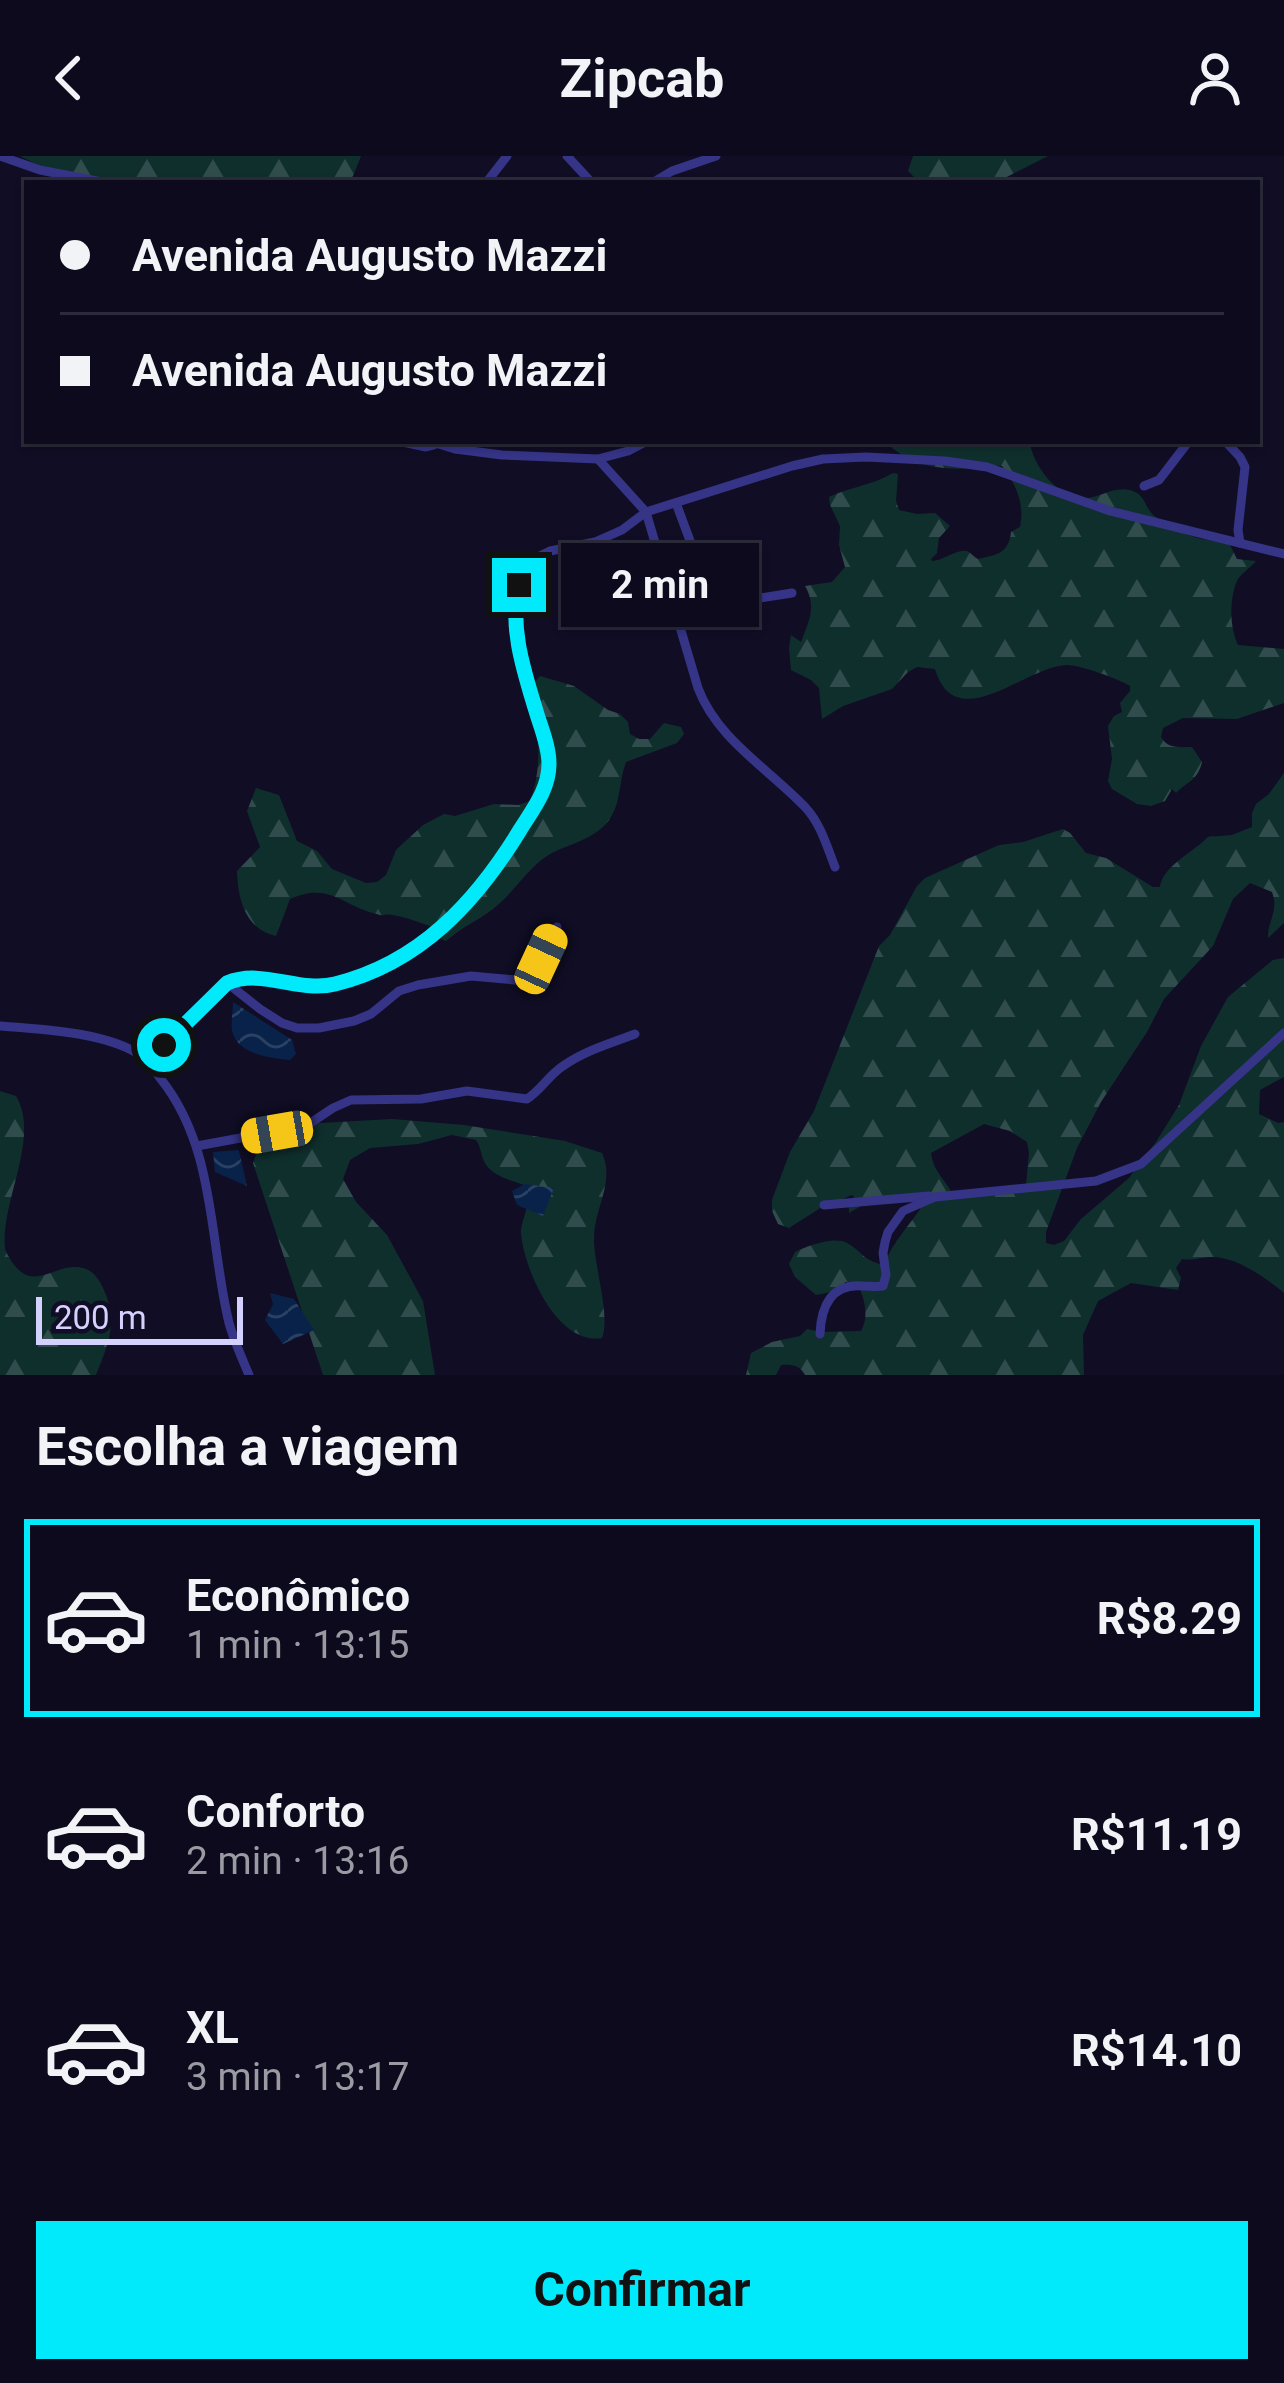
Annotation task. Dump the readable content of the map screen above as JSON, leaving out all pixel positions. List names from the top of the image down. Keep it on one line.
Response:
{"scale_bar":"200 m","page":{"header":"Zipcab","banner":["Avenida Augusto Mazzi","Avenida Augusto Mazzi"],"bubble":"2 min","scale":"200 m","heading":"Escolha a viagem","list":[{"name":"Econômico","note":"1 min · 13:15","value":"R$8.29"},{"name":"Conforto","note":"2 min · 13:16","value":"R$11.19"},{"name":"XL","note":"3 min · 13:17","value":"R$14.10"}],"buttons":"Confirmar"}}
